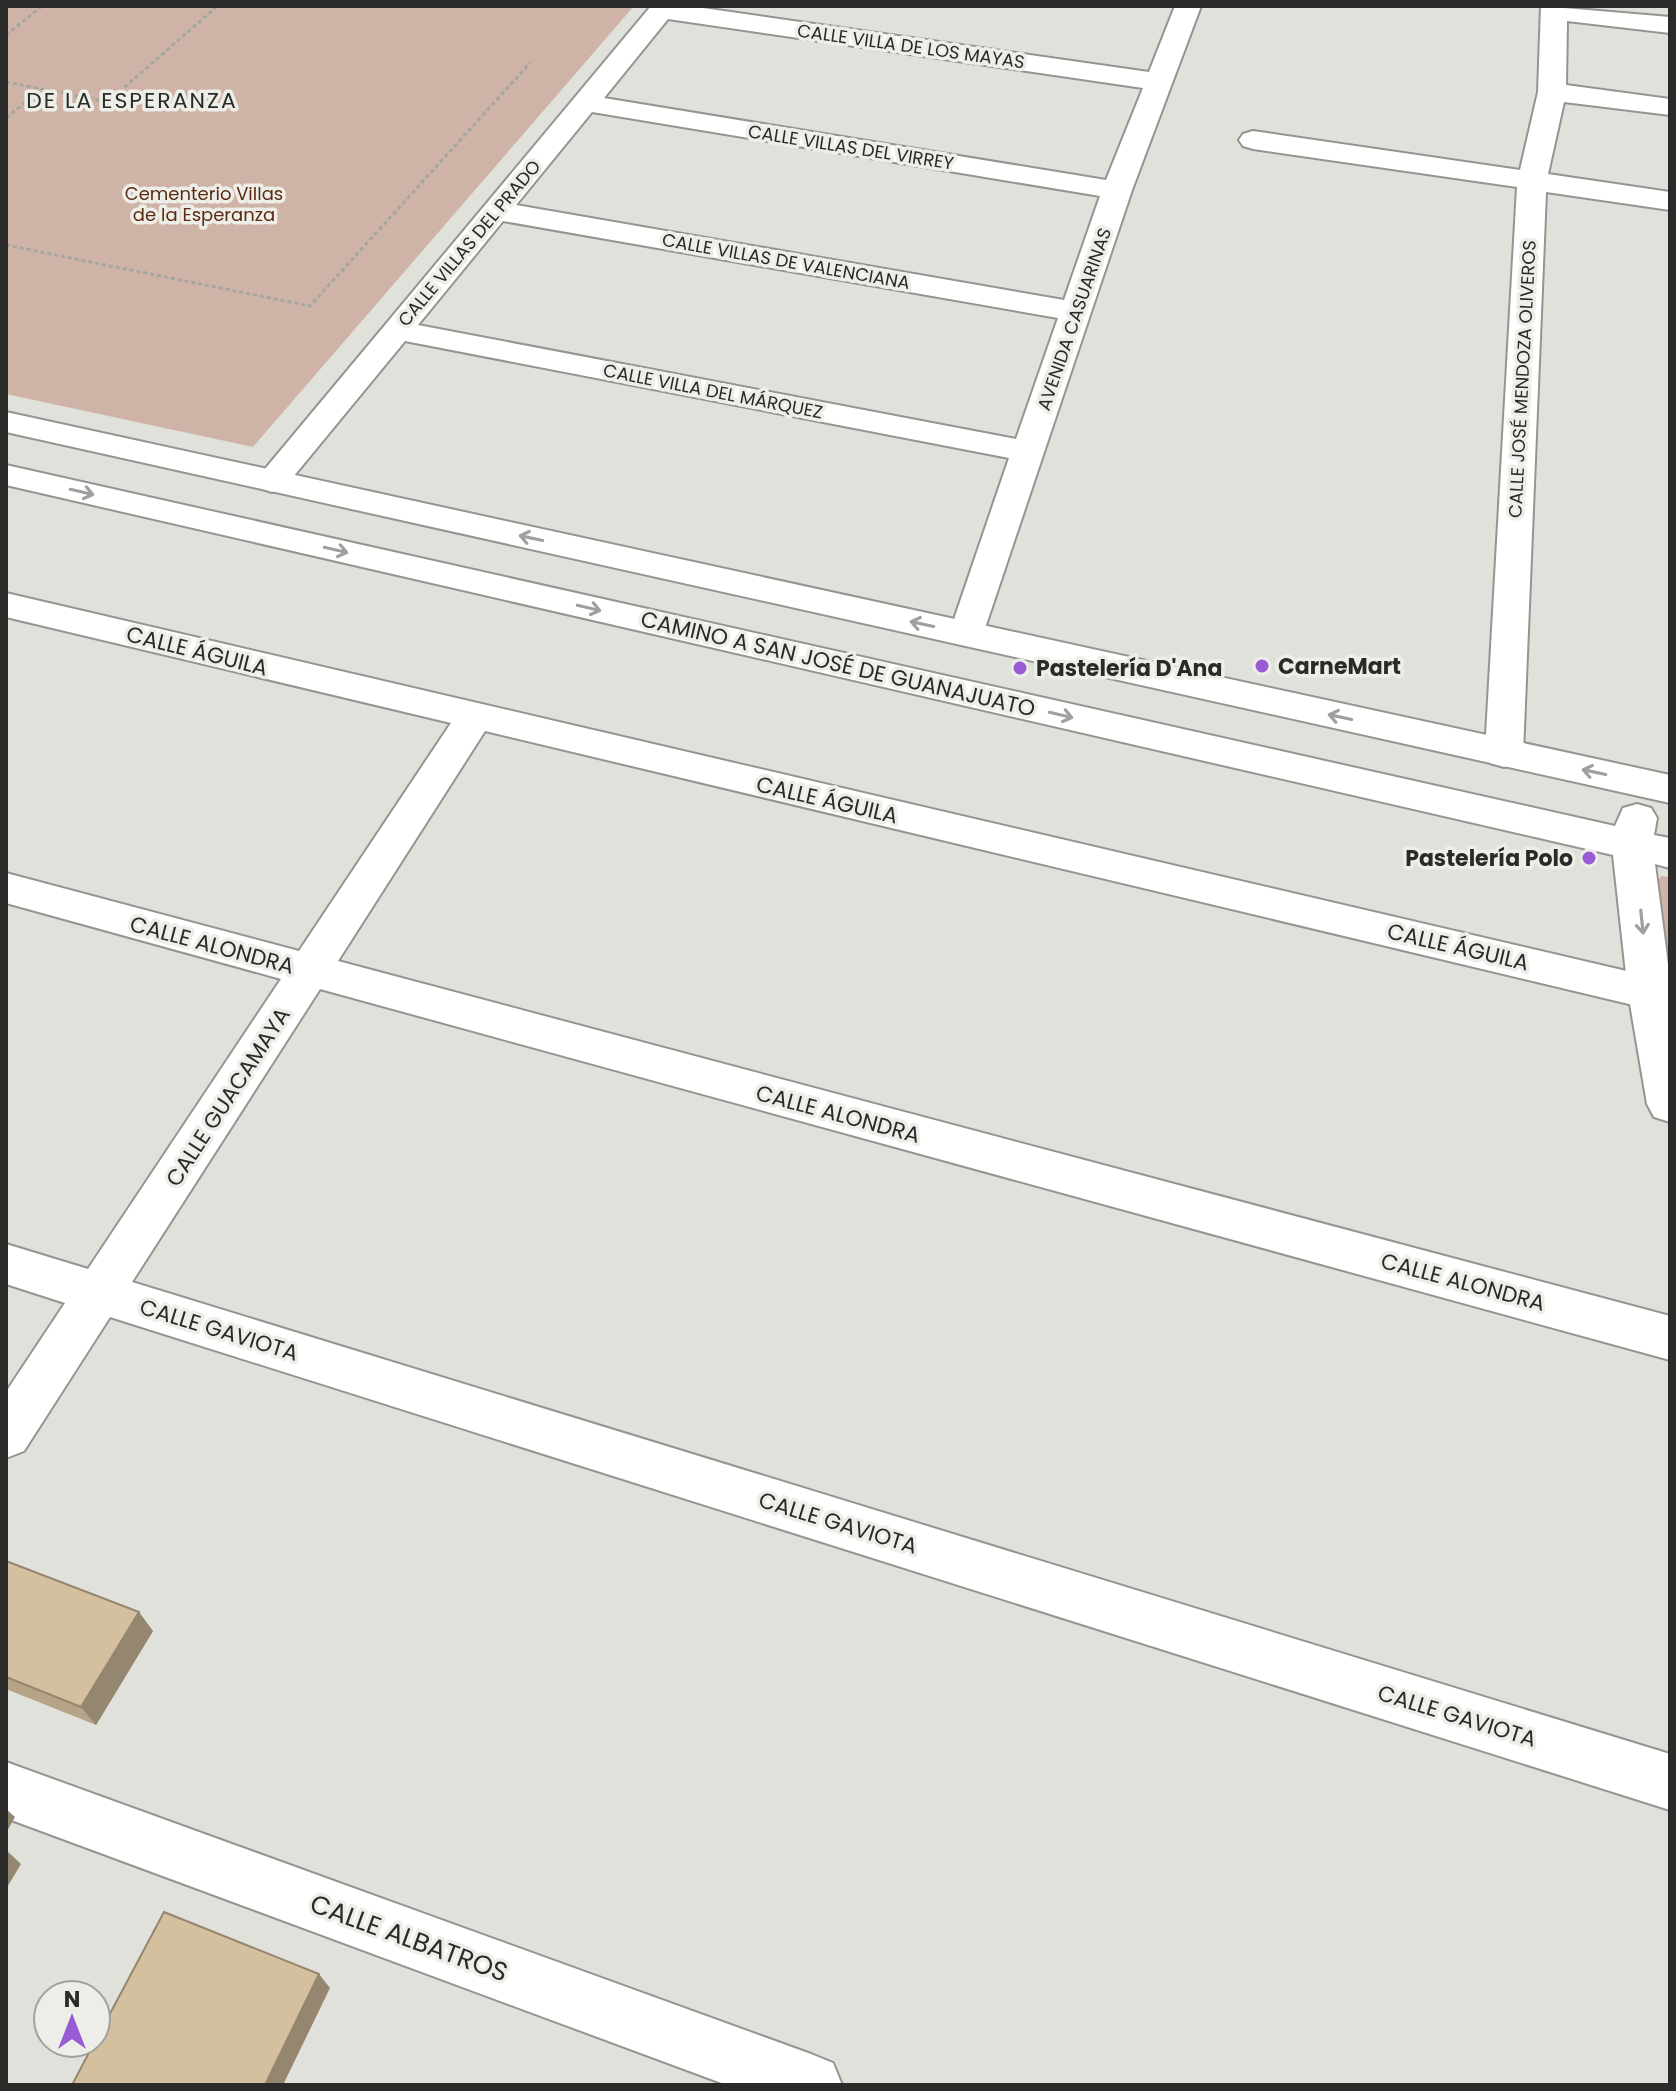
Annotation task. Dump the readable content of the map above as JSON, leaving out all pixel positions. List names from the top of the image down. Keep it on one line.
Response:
{"streets":{"street":["CALLE VILLA DE LOS MAYAS","CALLE VILLAS DEL VIRREY","CALLE VILLAS DEL PRADO","CALLE VILLAS DE VALENCIANA","AVENIDA CASUARINAS","CALLE JOSÉ MENDOZA OLIVEROS","CALLE VILLA DEL MÁRQUEZ","CALLE ÁGUILA","CAMINO A SAN JOSÉ DE GUANAJUATO","CALLE ALONDRA","CALLE GUACAMAYA","CALLE GAVIOTA","CALLE ALBATROS"]},"crossings":[["CALLE VILLA DE LOS MAYAS","CALLE VILLAS DEL PRADO"],["CALLE VILLA DE LOS MAYAS","AVENIDA CASUARINAS"],["CALLE VILLAS DEL VIRREY","CALLE VILLAS DEL PRADO"],["CALLE VILLAS DEL VIRREY","AVENIDA CASUARINAS"],["CALLE VILLAS DEL PRADO","CALLE VILLAS DE VALENCIANA"],["CALLE VILLAS DEL PRADO","CALLE VILLA DEL MÁRQUEZ"],["CALLE VILLAS DE VALENCIANA","AVENIDA CASUARINAS"],["AVENIDA CASUARINAS","CALLE VILLA DEL MÁRQUEZ"],["CALLE ÁGUILA","CALLE GUACAMAYA"],["CALLE ALONDRA","CALLE GUACAMAYA"],["CALLE GUACAMAYA","CALLE GAVIOTA"]],"districts":["DE LA ESPERANZA"],"parks":["Cementerio Villas de la Esperanza"],"places":["CarneMart","Pastelería D'Ana","Pastelería Polo"],"north":"top"}
